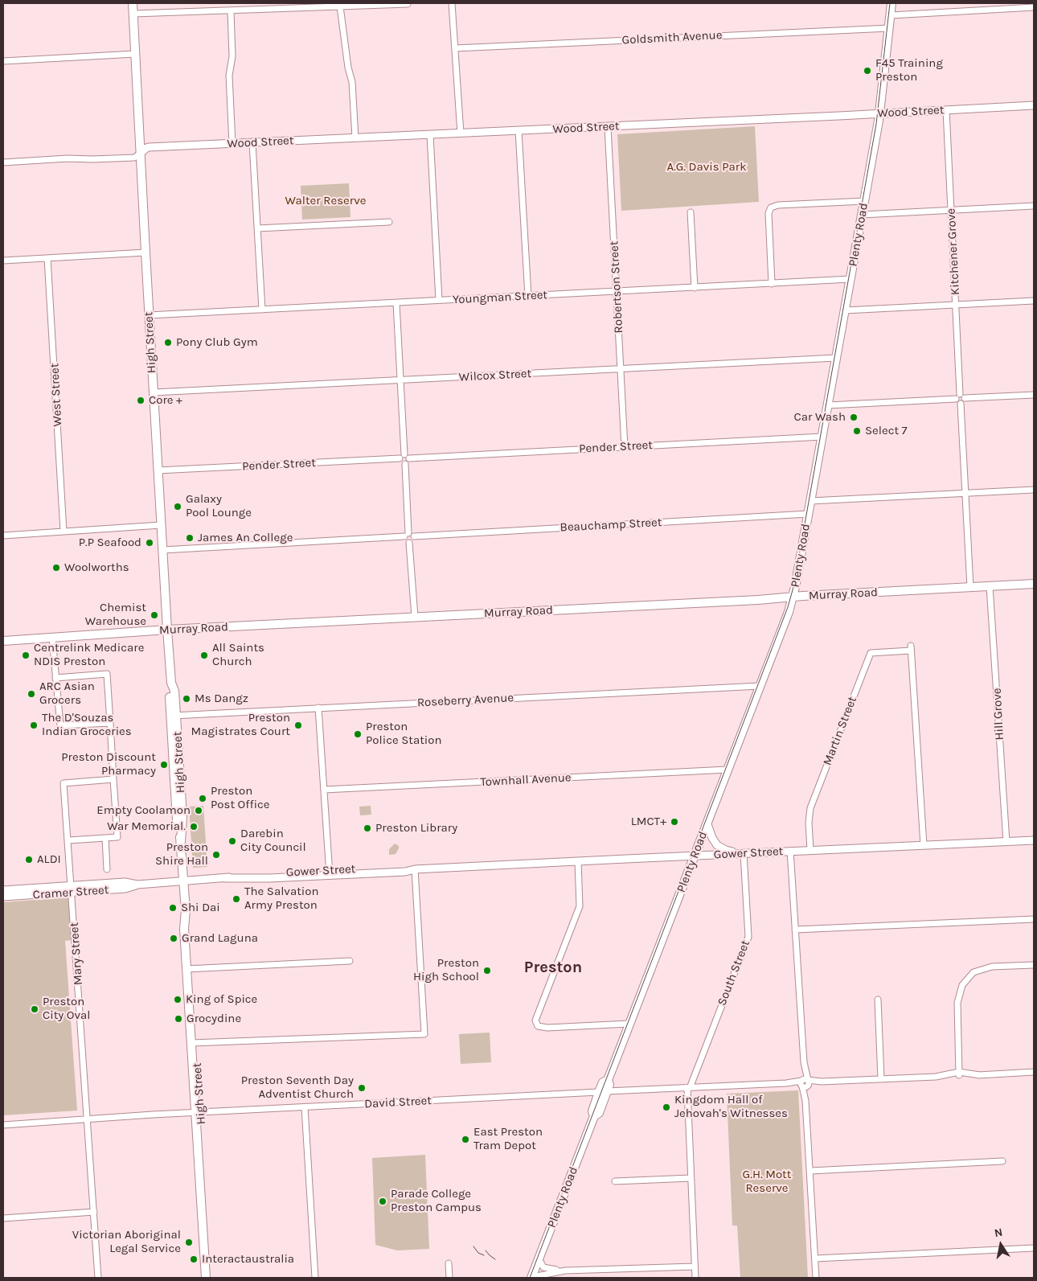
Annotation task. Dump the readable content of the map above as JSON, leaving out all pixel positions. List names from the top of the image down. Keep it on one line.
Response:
{"streets":{"main road":["Plenty Road","High Street","Murray Road"],"street":["Goldsmith Avenue","Wood Street","Kitchener Grove","Robertson Street","Youngman Street","Wilcox Street","West Street","Pender Street","Beauchamp Street","Roseberry Avenue","Hill Grove","Martin Street","Townhall Avenue","Gower Street","Cramer Street","Mary Street","South Street","David Street"]},"crossings":[["Goldsmith Avenue","Plenty Road"],["Wood Street","Plenty Road"],["Wood Street","Kitchener Grove"],["Wood Street","Robertson Street"],["Wood Street","High Street"],["Plenty Road","Youngman Street"],["Plenty Road","Wilcox Street"],["Plenty Road","Pender Street"],["Plenty Road","Beauchamp Street"],["Plenty Road","Murray Road"],["Plenty Road","Roseberry Avenue"],["Plenty Road","Townhall Avenue"],["Plenty Road","Gower Street"],["Plenty Road","David Street"],["Kitchener Grove","Murray Road"],["Robertson Street","Youngman Street"],["Robertson Street","Wilcox Street"],["Robertson Street","Pender Street"],["Youngman Street","High Street"],["High Street","Wilcox Street"],["High Street","Pender Street"],["High Street","Beauchamp Street"],["High Street","Murray Road"],["High Street","Roseberry Avenue"],["High Street","Gower Street"],["High Street","Cramer Street"],["High Street","David Street"],["Murray Road","Hill Grove"],["Hill Grove","Gower Street"],["Martin Street","Gower Street"],["Gower Street","Cramer Street"],["Gower Street","South Street"],["Cramer Street","Mary Street"],["Mary Street","David Street"],["South Street","David Street"]],"districts":["Preston"],"parks":["A.G. Davis Park","Walter Reserve","G.H. Mott Reserve"],"places":["F45 Training Preston","Pony Club Gym","Core +","Car Wash","Select 7","Galaxy Pool Lounge","James An College","P.P Seafood","Woolworths","Chemist Warehouse","Centrelink Medicare NDIS Preston","All Saints Church","ARC Asian Grocers","Ms Dangz","The D'Souzas Indian Groceries","Preston Magistrates Court","Preston Police Station","Preston Discount Pharmacy","Preston Post Office","Empty Coolamon","LMCT+","War Memorial.","Preston Library","Darebin City Council","Preston Shire Hall","ALDI","The Salvation Army Preston","Shi Dai","Grand Laguna","Preston High School","King of Spice","Preston City Oval","Grocydine","Preston Seventh Day Adventist Church","Kingdom Hall of Jehovah's Witnesses","East Preston Tram Depot","Parade College Preston Campus","Victorian Aboriginal Legal Service","Interactaustralia"],"north":"top"}
